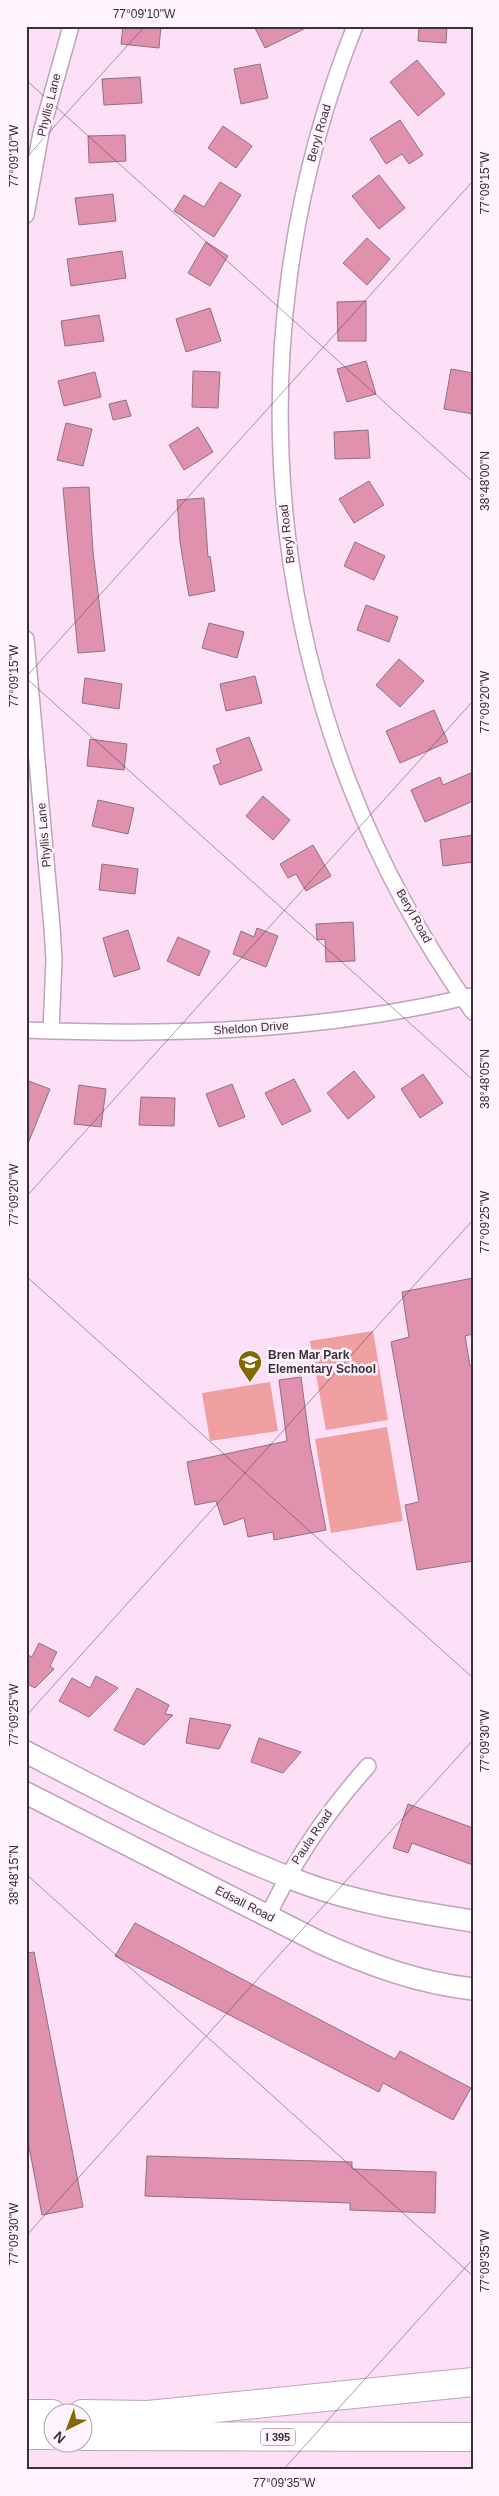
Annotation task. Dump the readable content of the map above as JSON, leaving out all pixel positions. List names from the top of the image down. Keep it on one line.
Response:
{"streets":{"highway":["I 395"],"main road":["Edsall Road"],"street":["Phyllis Lane","Beryl Road","Sheldon Drive","Paula Road"]},"crossings":[["Phyllis Lane","Sheldon Drive"],["Beryl Road","Sheldon Drive"],["Paula Road","Edsall Road"]],"places":{"school or university":["Bren Mar Park Elementary School"]},"north":"bottom left","coordinates":["77°09'10\"W","77°09'15\"W","38°48'00\"N","77°09'20\"W","38°48'05\"N","77°09'25\"W","77°09'30\"W","38°48'15\"N","77°09'35\"W"]}
